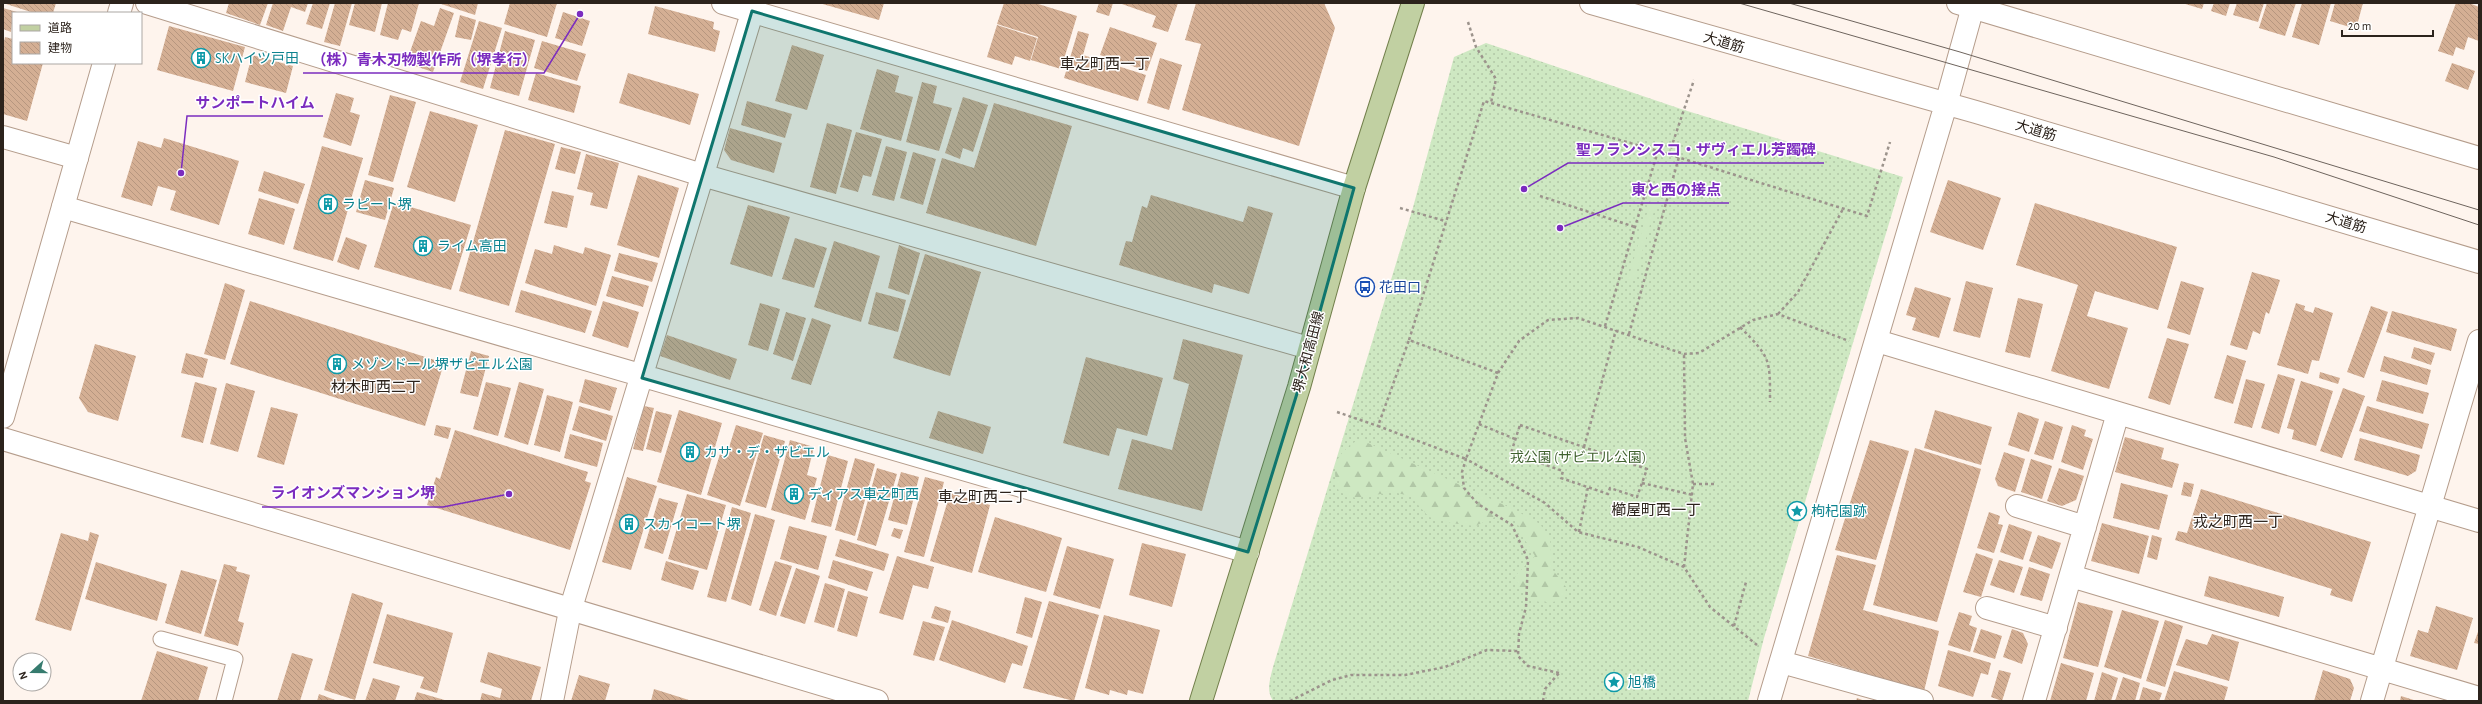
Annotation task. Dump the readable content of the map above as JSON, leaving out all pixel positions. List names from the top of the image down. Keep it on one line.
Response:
{"streets":{"main road":["堺大和高田線"],"street":["大道筋"]},"districts":["車之町西一丁","材木町西二丁","車之町西二丁","櫛屋町西一丁","戎之町西一丁"],"parks":["戎公園 (ザビエル公園)"],"places":{"other":["（株）青木刃物製作所（堺孝行）","サンポートハイム","聖フランシスコ・ザヴィエル芳躅碑","東と西の接点","ライオンズマンション堺"],"building":["SKハイツ戸田","ラピート堺","ライム高田","メゾンドール堺ザビエル公園","カサ・デ・ザビエル","ディアス車之町西","スカイコート堺"],"bus stop":["花田口"],"place":["枸杞園跡","旭橋"]},"legend":["道路","建物"],"scale_bar":"20 m","north":"left"}
